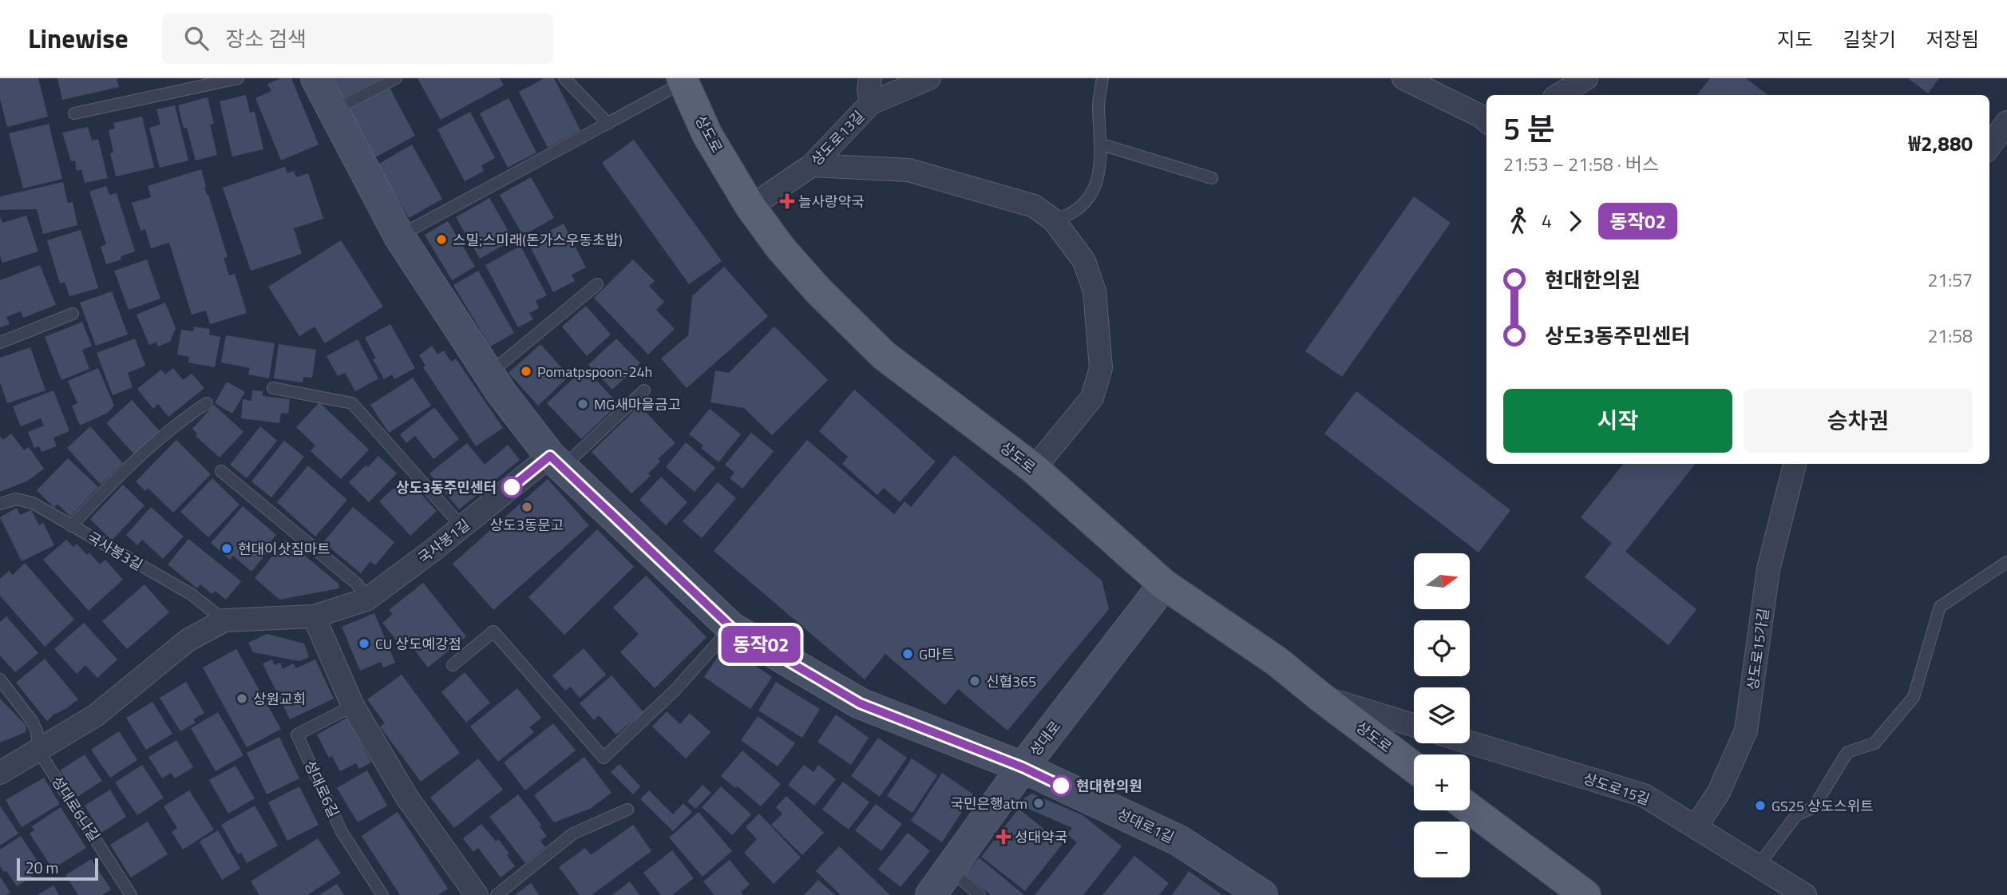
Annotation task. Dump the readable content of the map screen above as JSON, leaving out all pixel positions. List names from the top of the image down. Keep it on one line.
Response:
{"streets":{"main road":["상도로"],"street":["상도로13길","국사봉1길","상도로15가길","성대로","상도로15길","성대로1길"],"lane":["국사봉3길","성대로6길","성대로6나길"]},"crossings":[["상도로","상도로13길"],["상도로","성대로"],["국사봉1길","국사봉3길"],["국사봉1길","성대로6나길"],["국사봉1길","성대로1길"],["상도로15가길","상도로15길"],["성대로","성대로1길"]],"places":{"health":["늘사랑약국","성대약국"],"other":["스밀;스미래(돈가스우동초밥)","Pomatpspoon-24h","MG새마을금고","상도3동주민센터","상도3동문고","현대이삿짐마트","CU 상도예강점","G마트","신협365","상원교회","현대한의원","국민은행atm","GS25 상도스위트"]},"lines":["bus line 동작02"],"scale_bar":"20 m","north":"right","page":{"header":"Linewise","search":"장소 검색","nav":["지도","길찾기","저장됨"],"on_map":"동작02","heading":["5 분","21:53 – 21:58 · 버스","₩2,880"],"legs":["4","동작02"],"list":[{"name":"현대한의원","value":"21:57"},{"name":"상도3동주민센터","value":"21:58"}],"buttons":["시작","승차권"],"map_buttons":["+","−"],"scale":"20 m"}}
